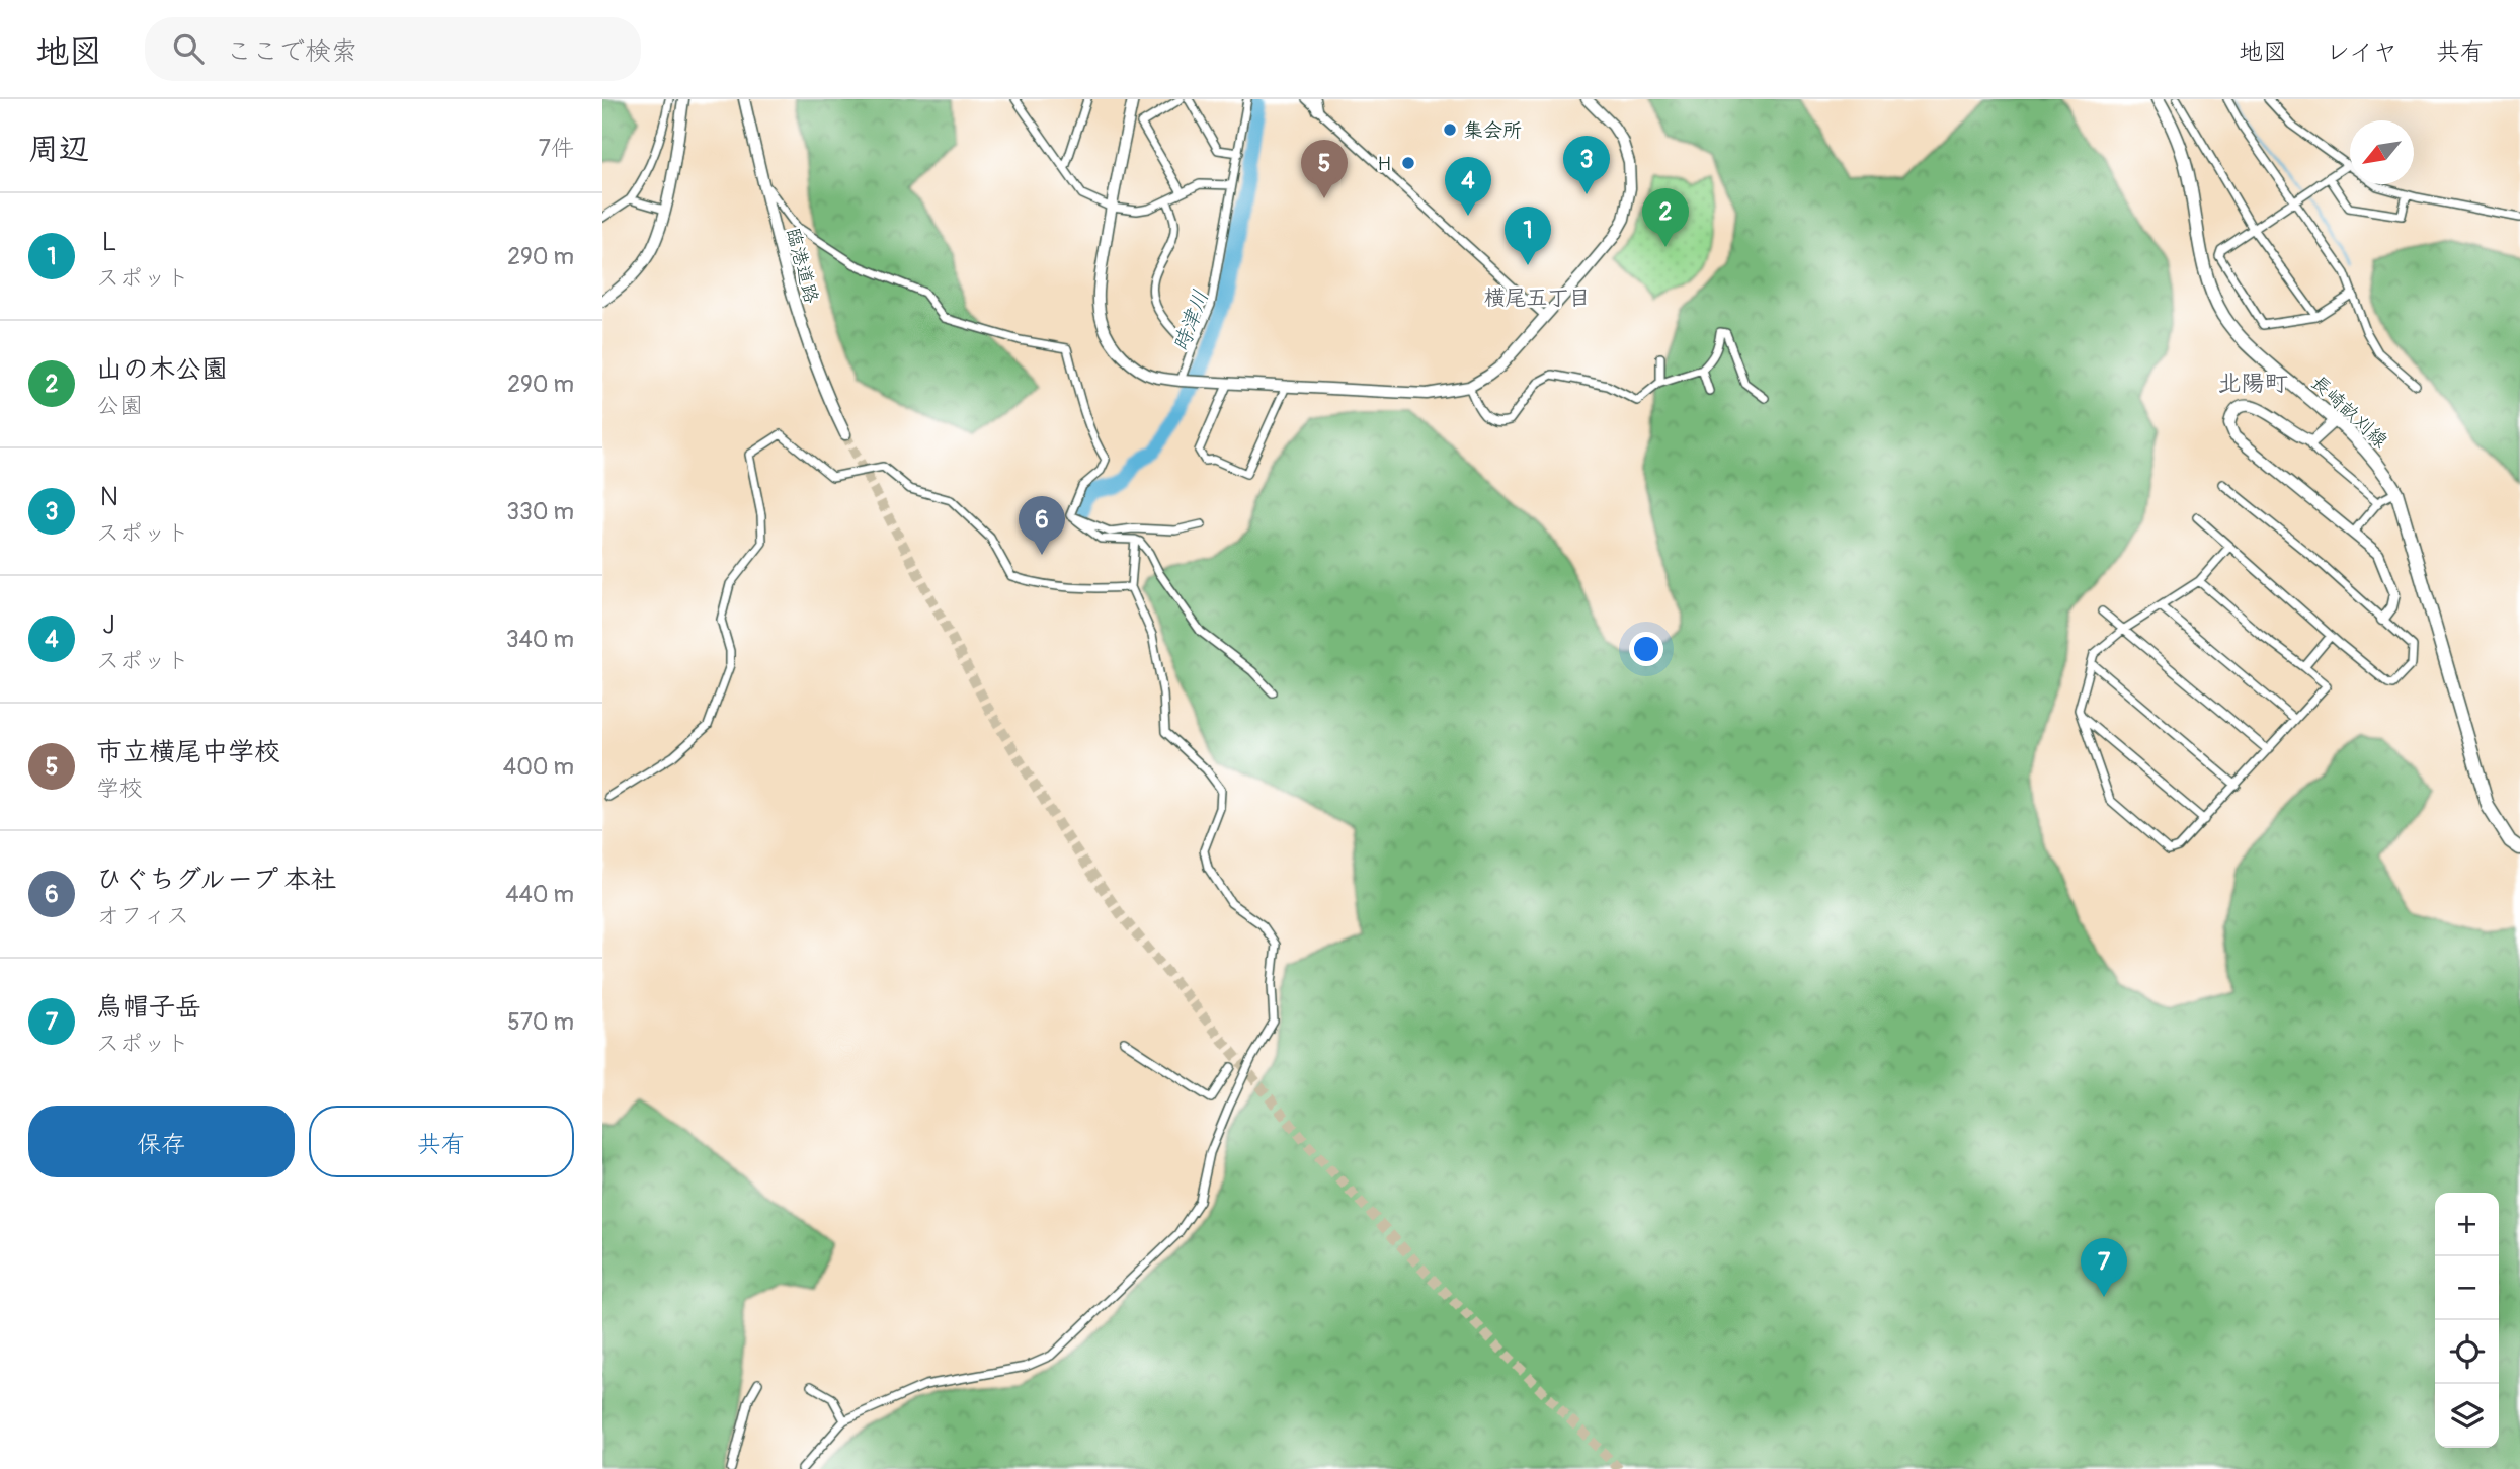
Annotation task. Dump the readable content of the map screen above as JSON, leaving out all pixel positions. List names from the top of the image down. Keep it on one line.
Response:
{"streets":{"main road":["長崎畝刈線"],"street":["臨港道路"]},"districts":["横尾五丁目","北陽町"],"water":["時津川"],"places":["集会所","Ｈ"],"north":"bottom left","page":{"header":"地図","search":"ここで検索","nav":["地図","レイヤ","共有"],"heading":["周辺","7件"],"pins":["3","5","4","2","1","6","7"],"list":[{"mark":"1","name":"Ｌ","note":"スポット","value":"290 m"},{"mark":"2","name":"山の木公園","note":"公園","value":"290 m"},{"mark":"3","name":"Ｎ","note":"スポット","value":"330 m"},{"mark":"4","name":"Ｊ","note":"スポット","value":"340 m"},{"mark":"5","name":"市立横尾中学校","note":"学校","value":"400 m"},{"mark":"6","name":"ひぐちグループ 本社","note":"オフィス","value":"440 m"},{"mark":"7","name":"烏帽子岳","note":"スポット","value":"570 m"}],"buttons":["保存","共有"],"map_buttons":["+","−"]}}
